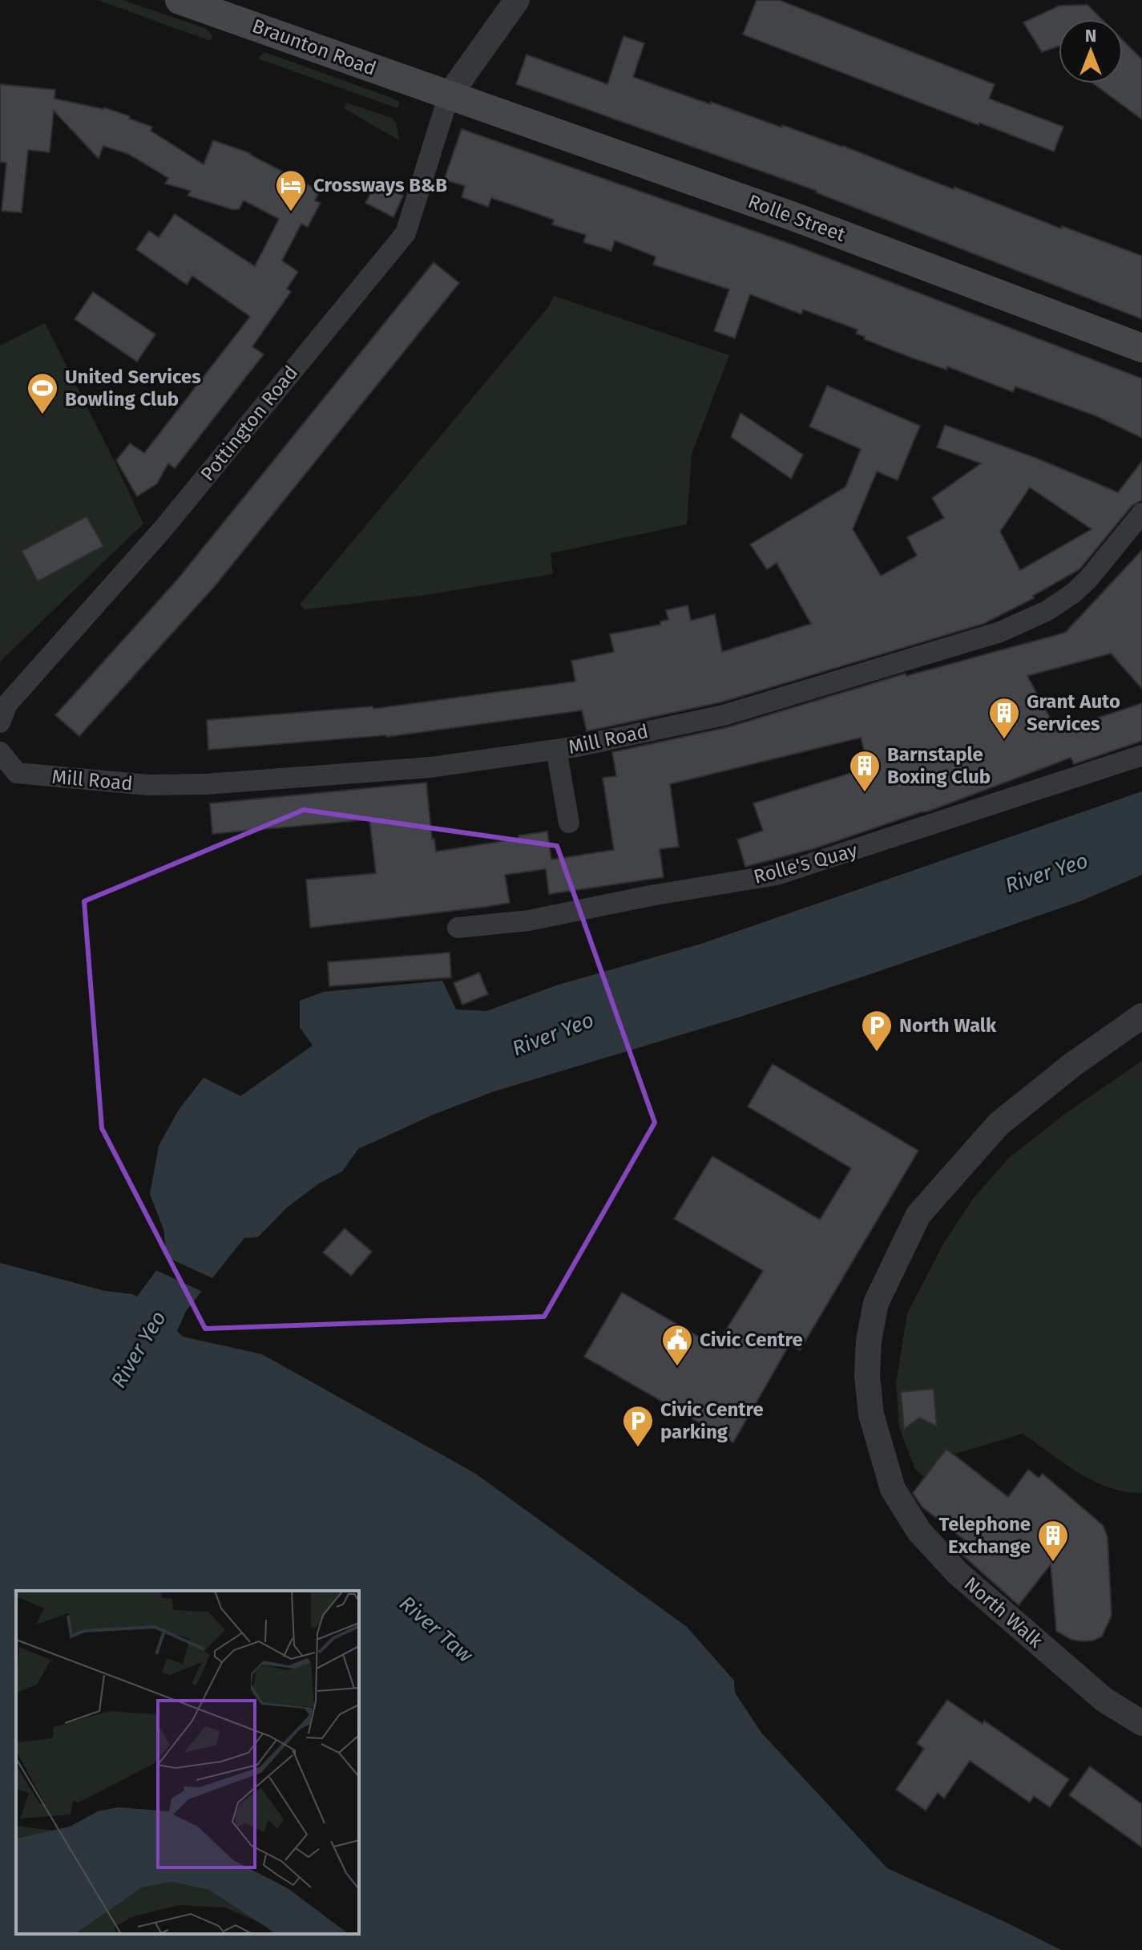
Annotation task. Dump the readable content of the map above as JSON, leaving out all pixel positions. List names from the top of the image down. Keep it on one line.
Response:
{"streets":{"main road":["Braunton Road","Rolle Street"],"street":["Pottington Road","Mill Road","Rolle's Quay","North Walk"]},"crossings":[["Braunton Road","Rolle Street"],["Braunton Road","Pottington Road"],["Rolle Street","Pottington Road"]],"water":["River Yeo","River Taw"],"places":{"hotel":["Crossways B&B"],"sports":["United Services Bowling Club"],"building":["Grant Auto Services","Barnstaple Boxing Club","Telephone Exchange"],"parking":["North Walk","Civic Centre parking"],"public building":["Civic Centre"]},"north":"top"}
